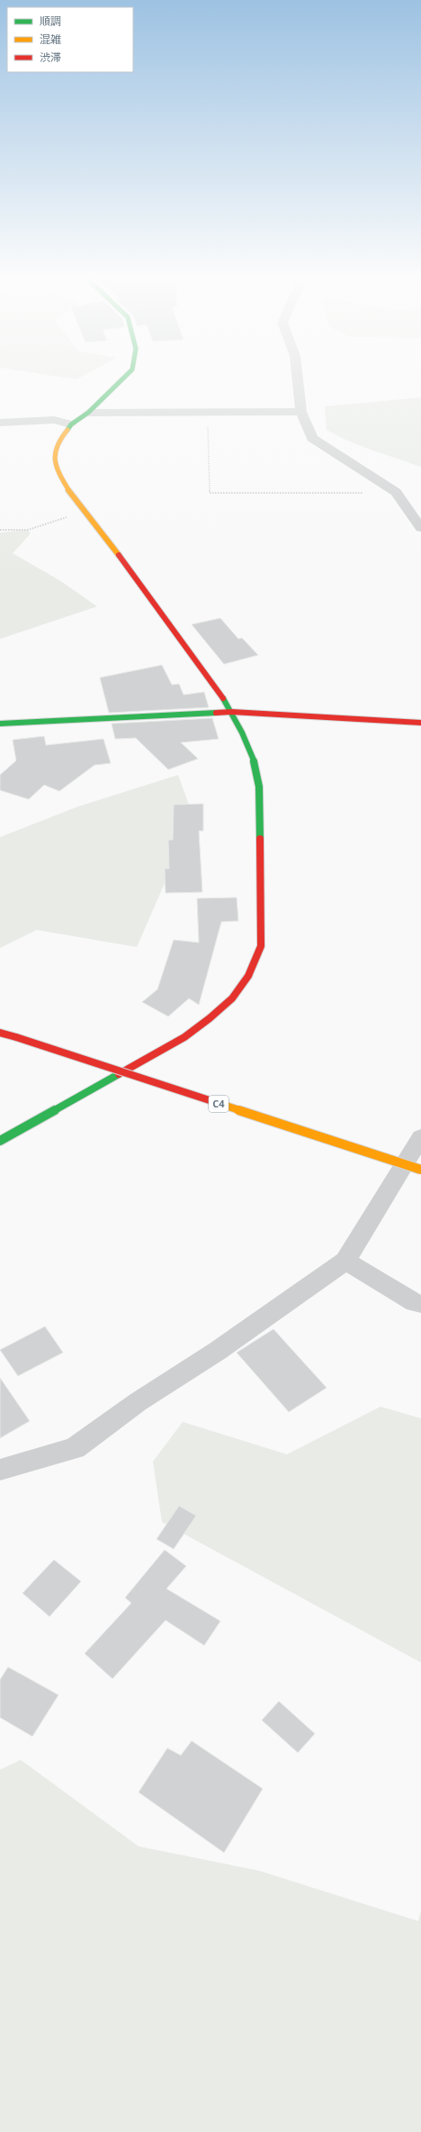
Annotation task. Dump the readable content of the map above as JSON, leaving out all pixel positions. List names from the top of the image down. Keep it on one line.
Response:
{"streets":{"main road":["C4"]},"legend":["順調","混雑","渋滞"]}
